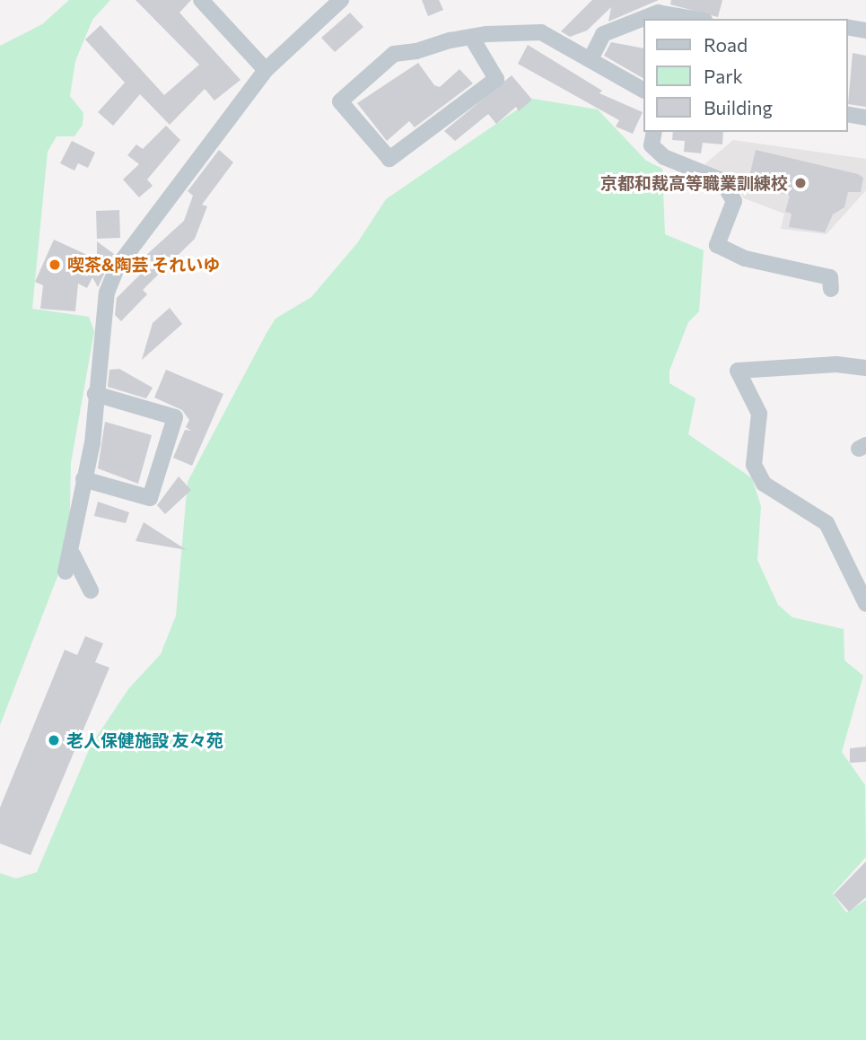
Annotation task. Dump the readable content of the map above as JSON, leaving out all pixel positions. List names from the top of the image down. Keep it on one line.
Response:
{"places":["京都和裁高等職業訓練校","喫茶&陶芸 それいゆ","老人保健施設 友々苑"],"legend":["Road","Park","Building"]}
